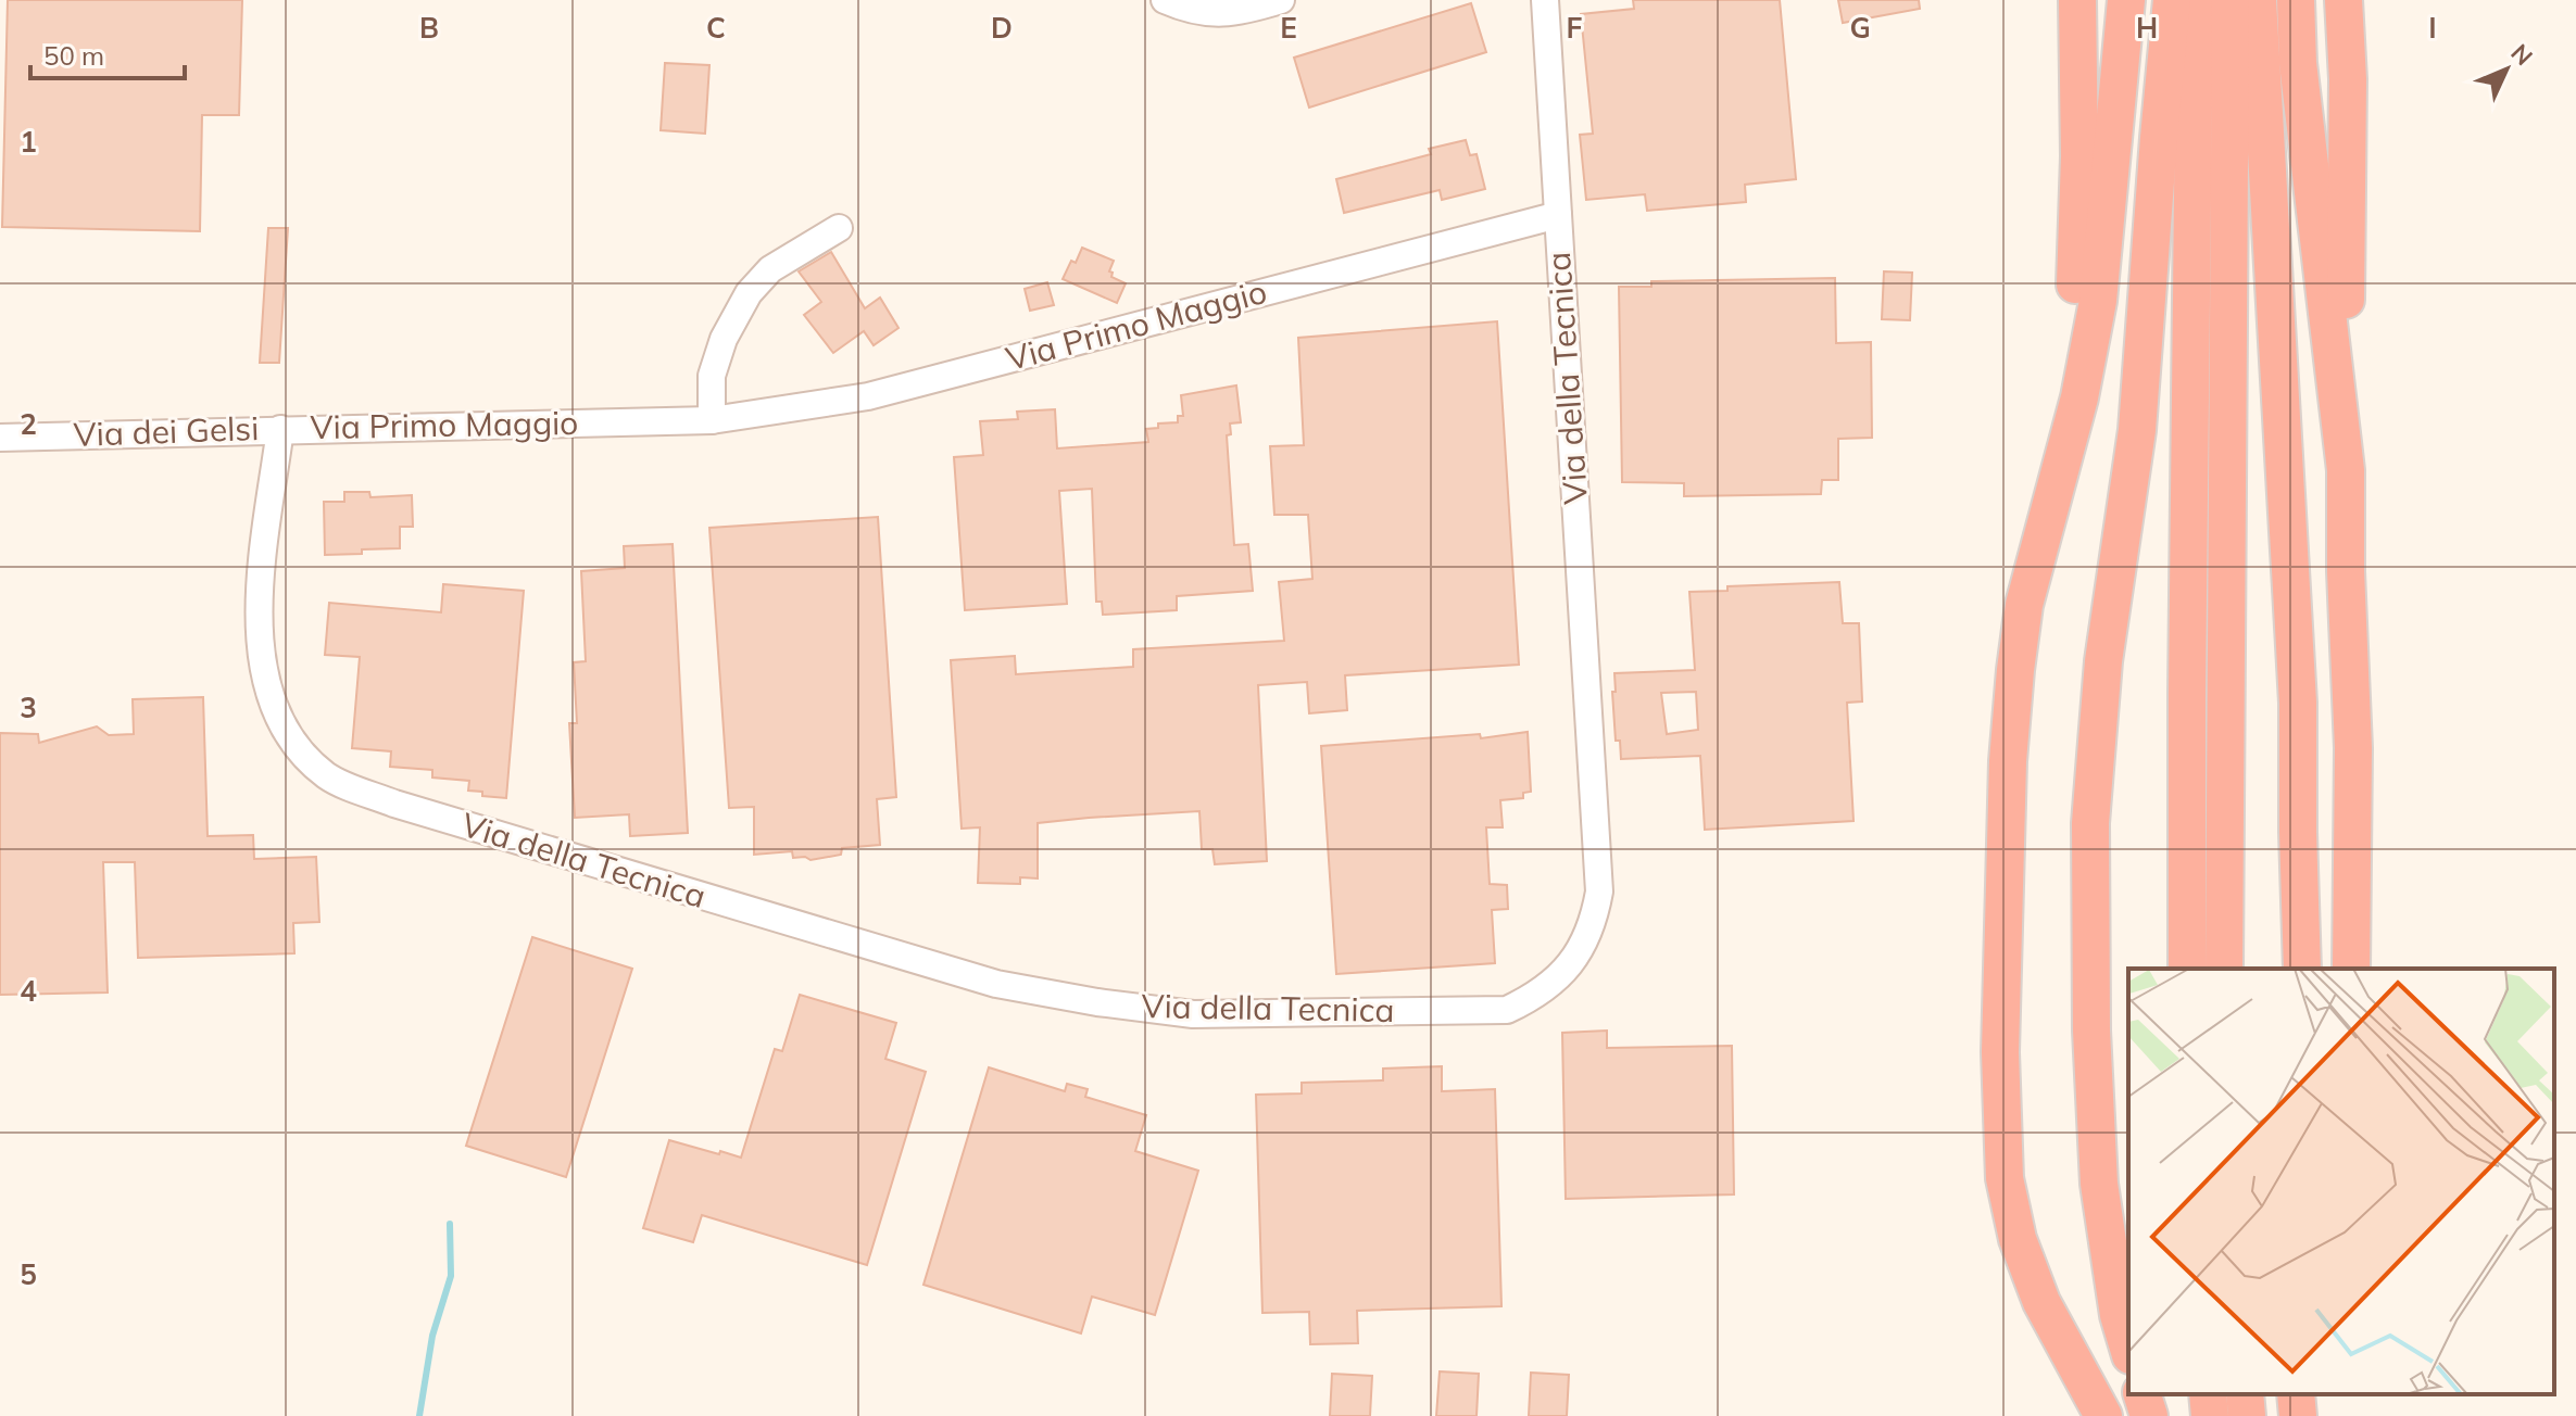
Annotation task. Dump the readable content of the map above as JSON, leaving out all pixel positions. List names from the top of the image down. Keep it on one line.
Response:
{"streets":{"street":["Via Primo Maggio","Via della Tecnica","Via dei Gelsi"]},"crossings":[["Via Primo Maggio","Via della Tecnica"],["Via Primo Maggio","Via dei Gelsi"],["Via della Tecnica","Via dei Gelsi"]],"scale_bar":"50 m","north":"top right","grid":{"columns":["B","C","D","E","F","G","H","I"],"rows":["1","2","3","4","5"]}}
